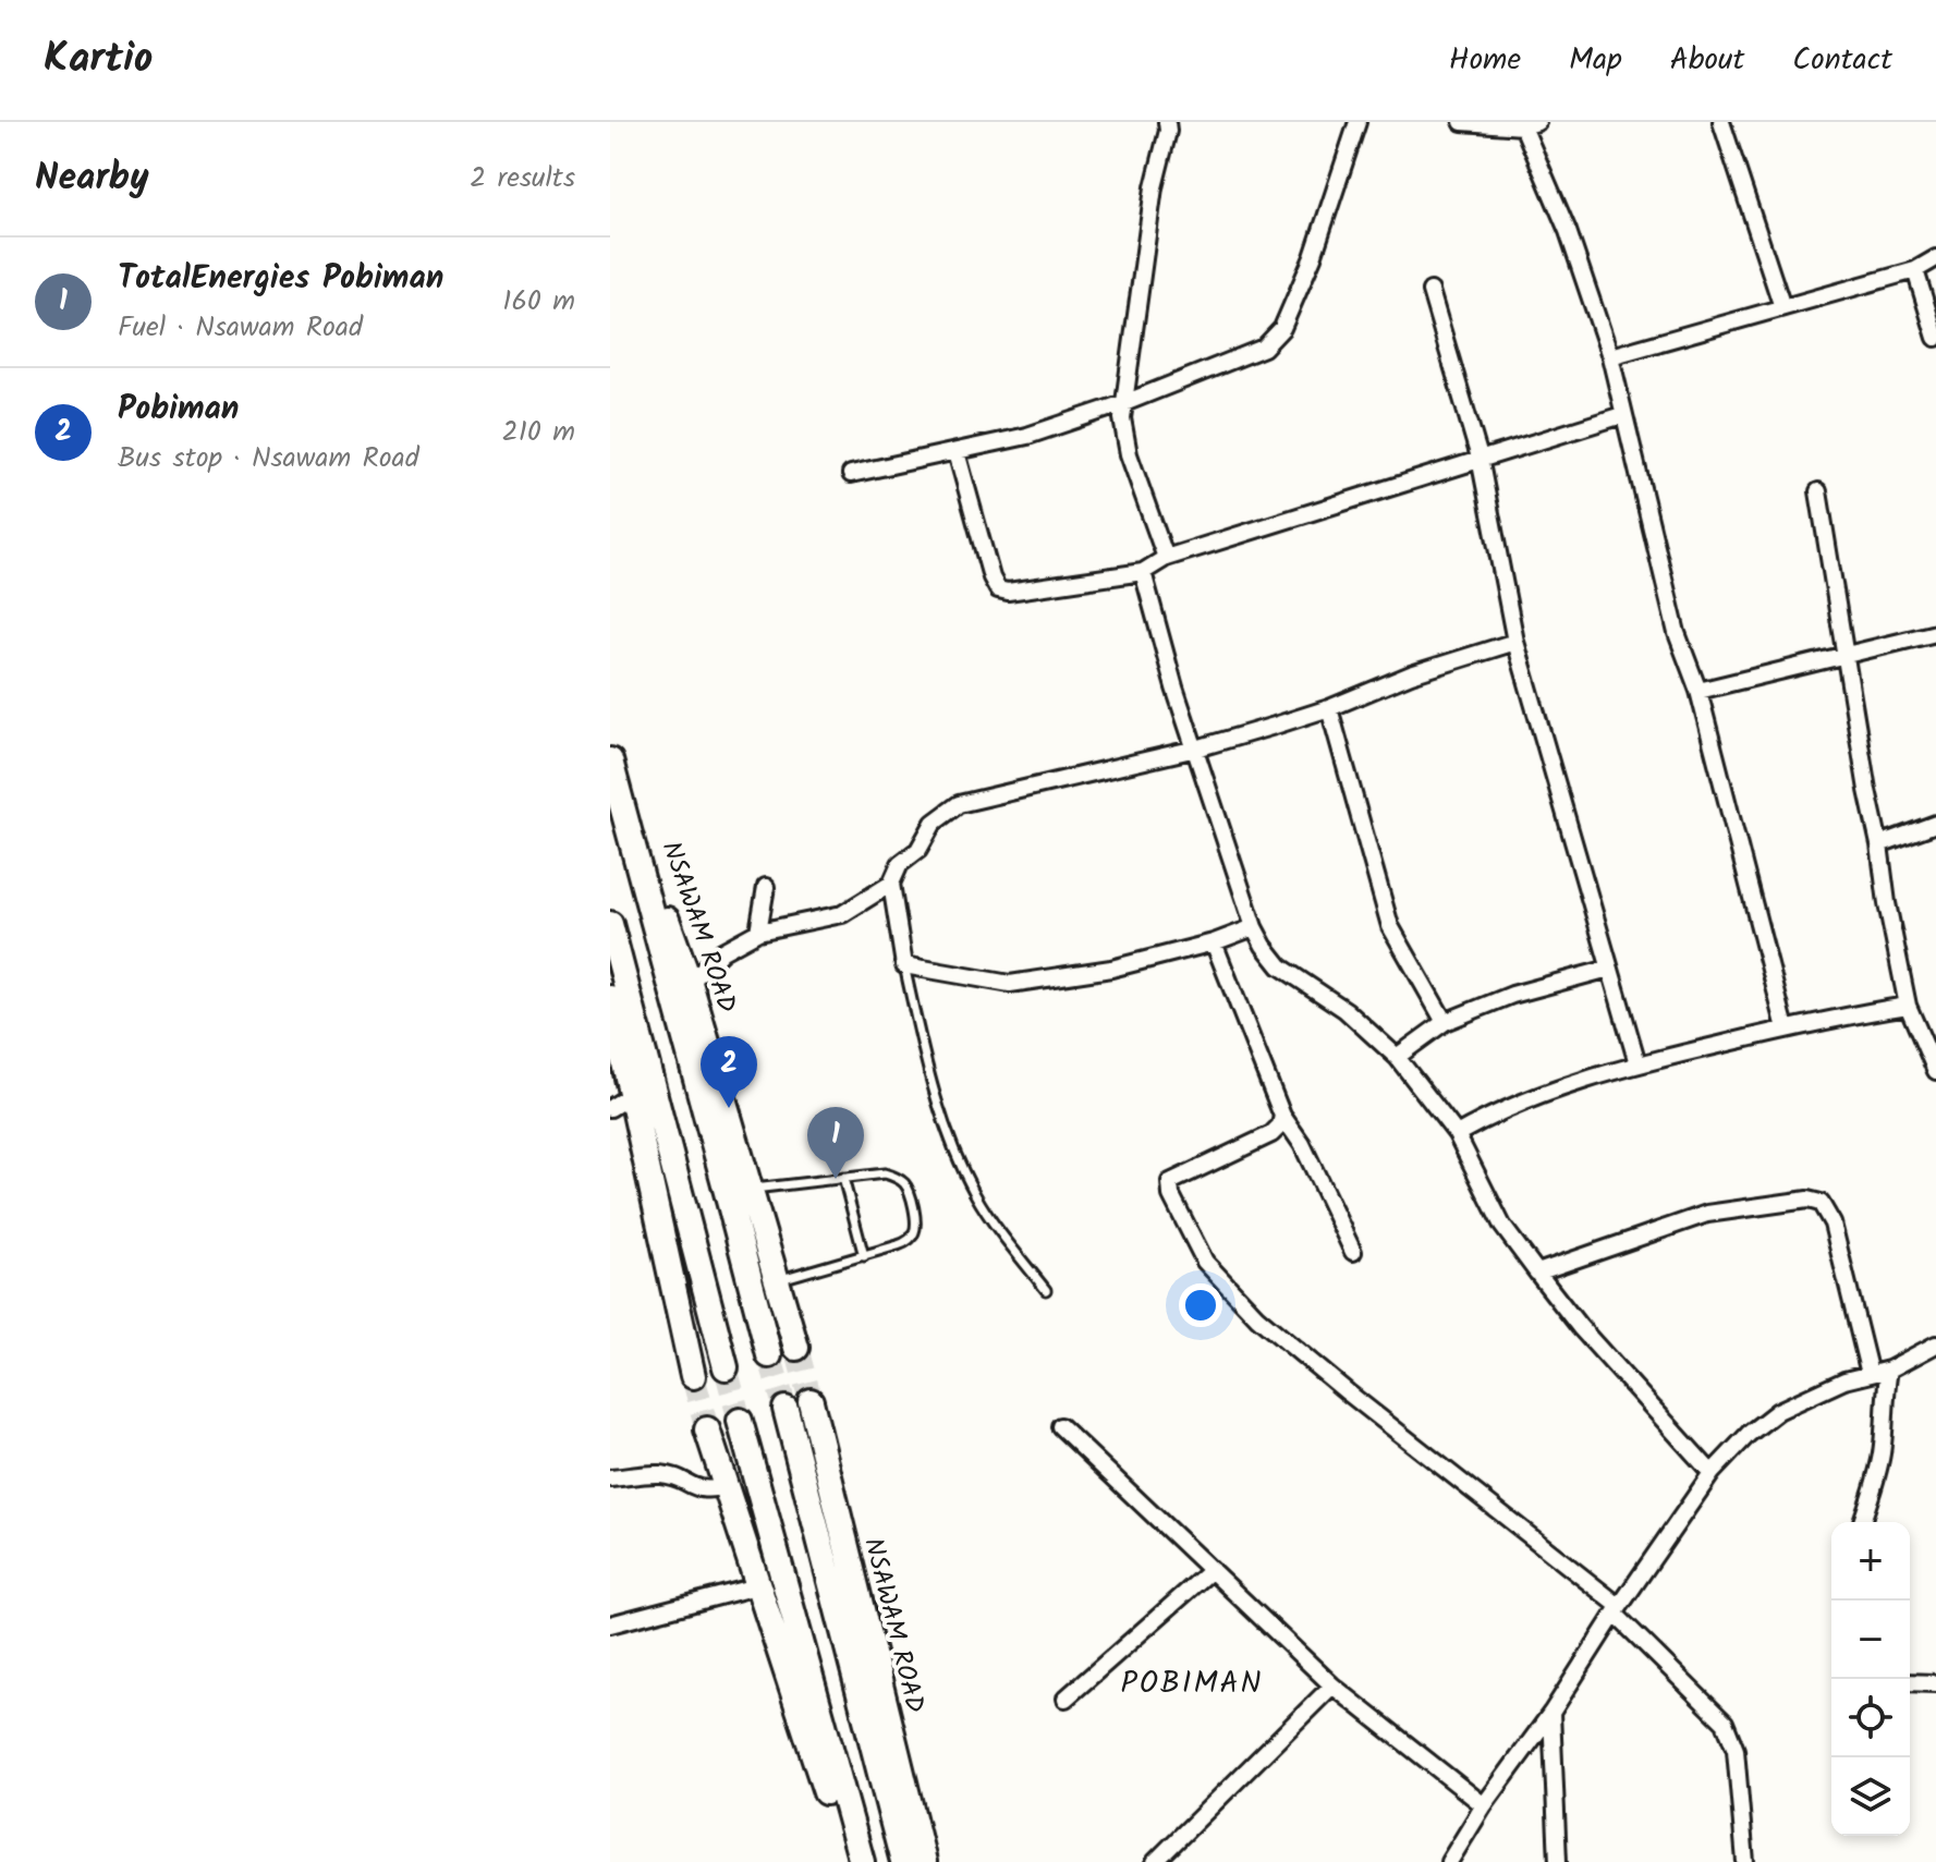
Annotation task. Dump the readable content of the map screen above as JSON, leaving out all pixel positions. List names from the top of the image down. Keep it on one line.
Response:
{"streets":{"highway":["NSAWAM ROAD"]},"districts":["POBIMAN"],"page":{"header":"Kartio","nav":["Home","Map","About","Contact"],"heading":["Nearby","2 results"],"list":[{"mark":"1","name":"TotalEnergies Pobiman","note":"Fuel · Nsawam Road","value":"160 m"},{"mark":"2","name":"Pobiman","note":"Bus stop · Nsawam Road","value":"210 m"}],"pins":["2","1"],"map_buttons":["+","−"]}}
